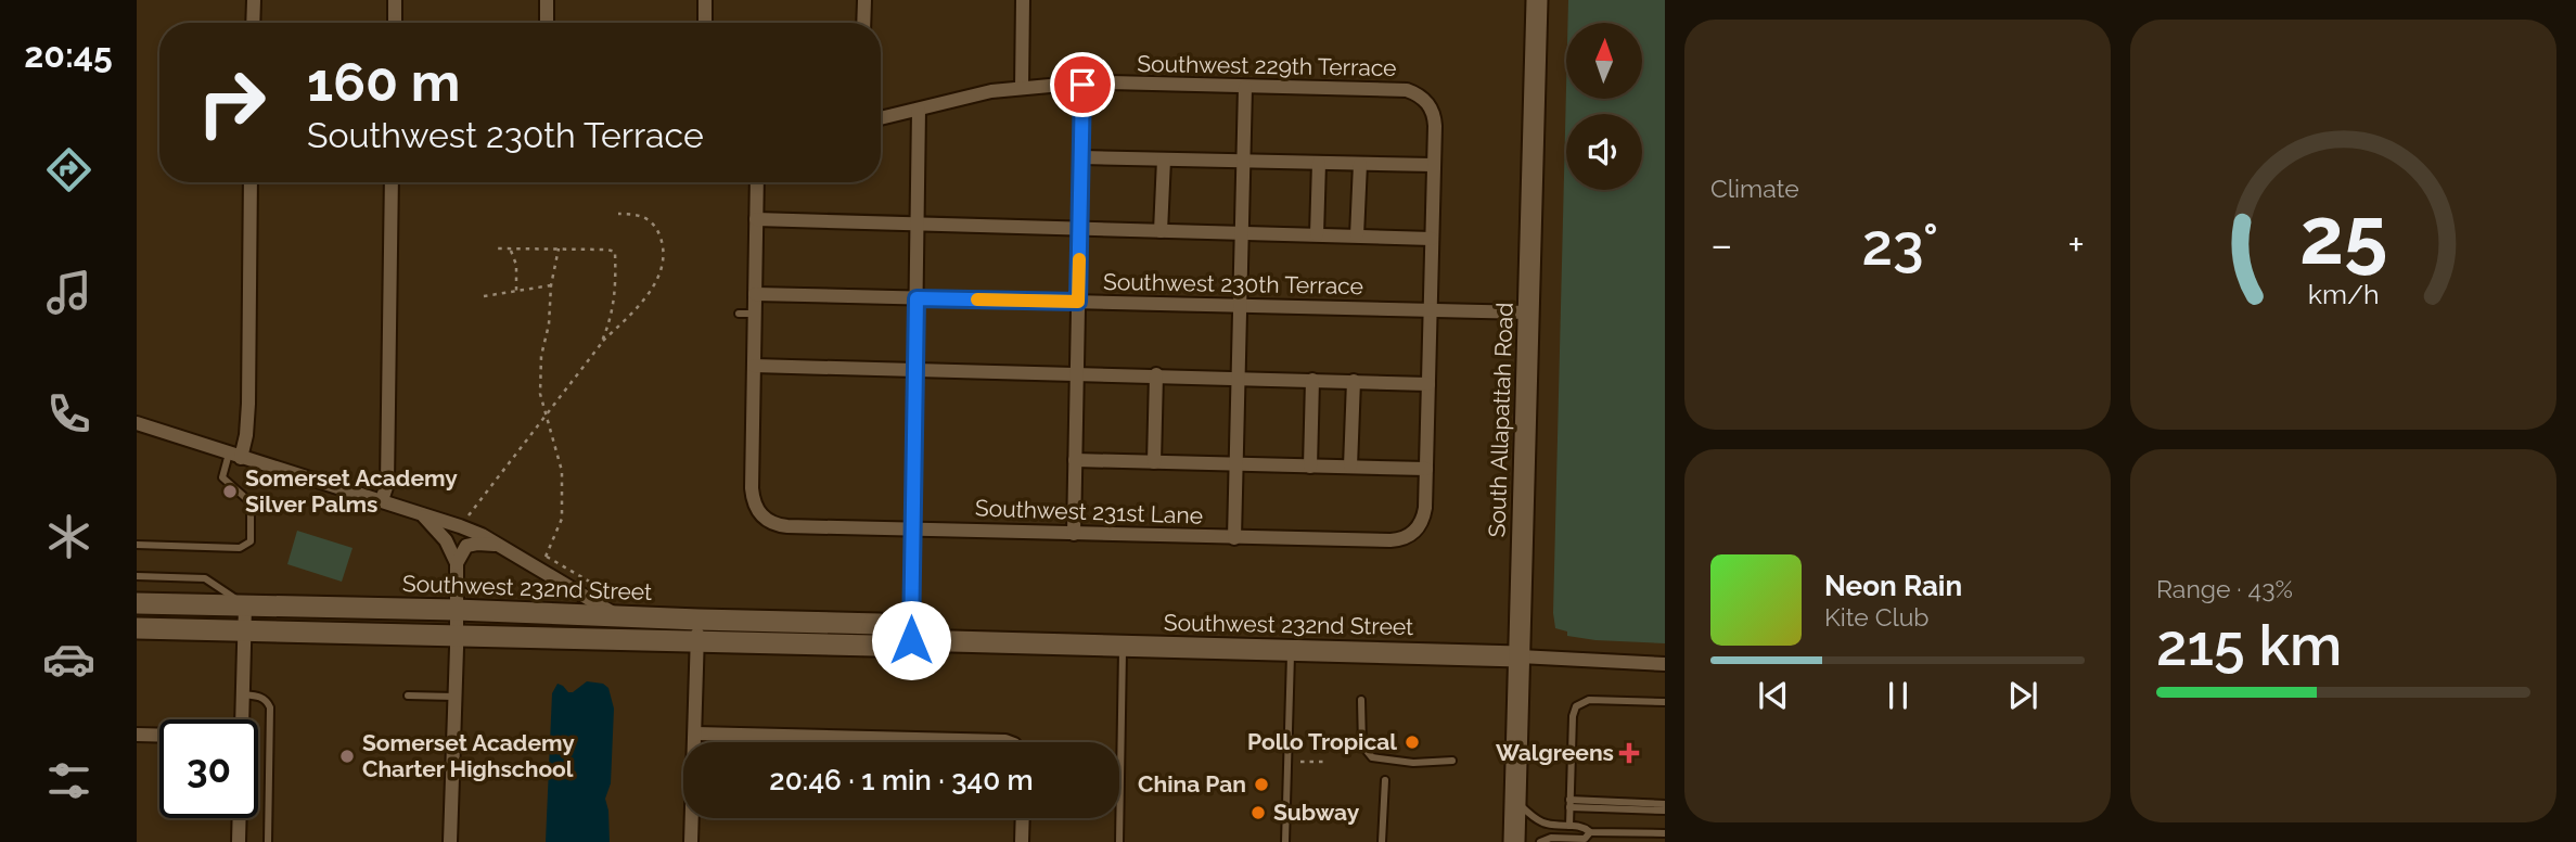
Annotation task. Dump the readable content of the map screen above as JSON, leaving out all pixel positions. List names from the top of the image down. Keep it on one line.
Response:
{"streets":{"street":["Southwest 229th Terrace","Southwest 230th Terrace","South Allapattah Road","Southwest 231st Lane","Southwest 232nd Street"]},"crossings":[["Southwest 230th Terrace","South Allapattah Road"],["South Allapattah Road","Southwest 232nd Street"]],"places":{"other":["Somerset Academy Silver Palms","Pollo Tropical","Somerset Academy Charter Highschool","China Pan","Subway"],"health":["Walgreens"]},"north":"top","page":{"tabs":"20:45","tile":["Climate",["Range · 43%","215 km"]],"turn":["160 m","Southwest 230th Terrace"],"heat":["−","23°","+"],"song":["Neon Rain","Kite Club"],"limit":"30","trip":"20:46 · 1 min · 340 m","gauge":["25","km/h"]}}
